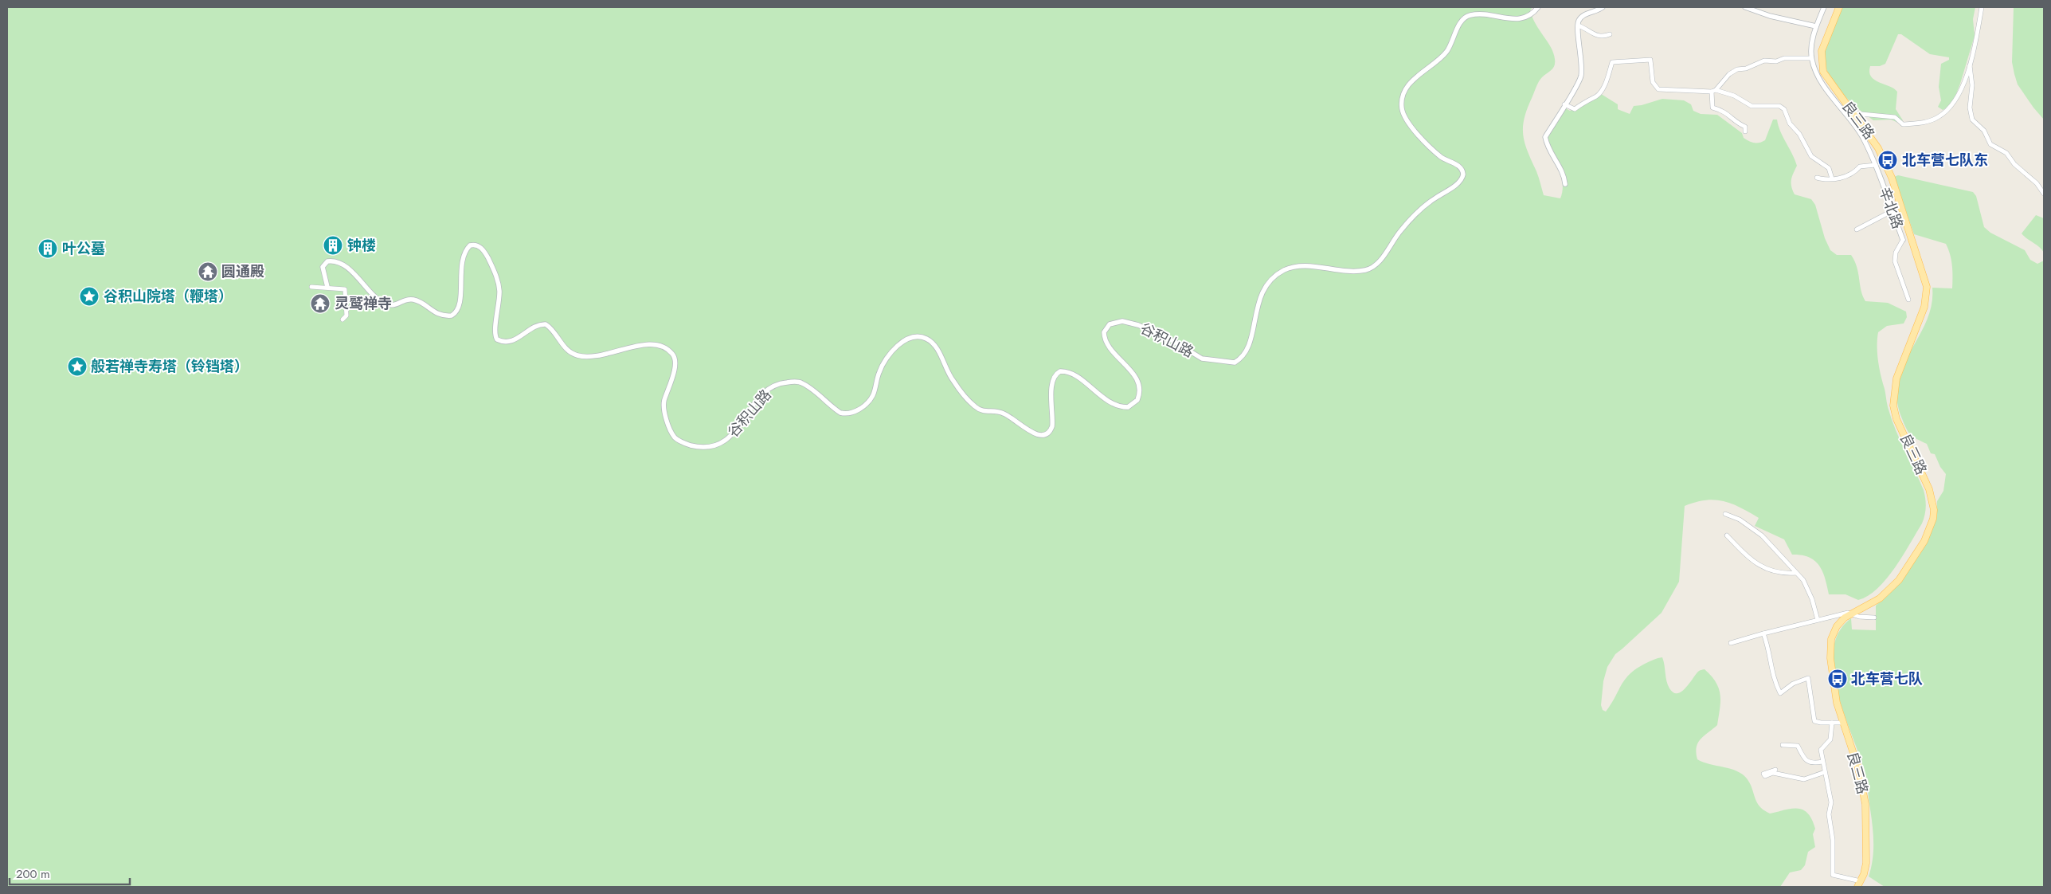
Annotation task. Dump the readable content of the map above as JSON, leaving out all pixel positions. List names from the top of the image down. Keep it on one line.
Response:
{"streets":{"main road":["良三路"],"street":["辛北路","谷积山路"]},"places":{"bus stop":["北车营七队东","北车营七队"],"building":["钟楼","叶公墓"],"temple":["圆通殿","灵鹫禅寺"],"place":["谷积山院塔（鞭塔）","般若禅寺寿塔（铃铛塔）"]},"scale_bar":"200 m"}
